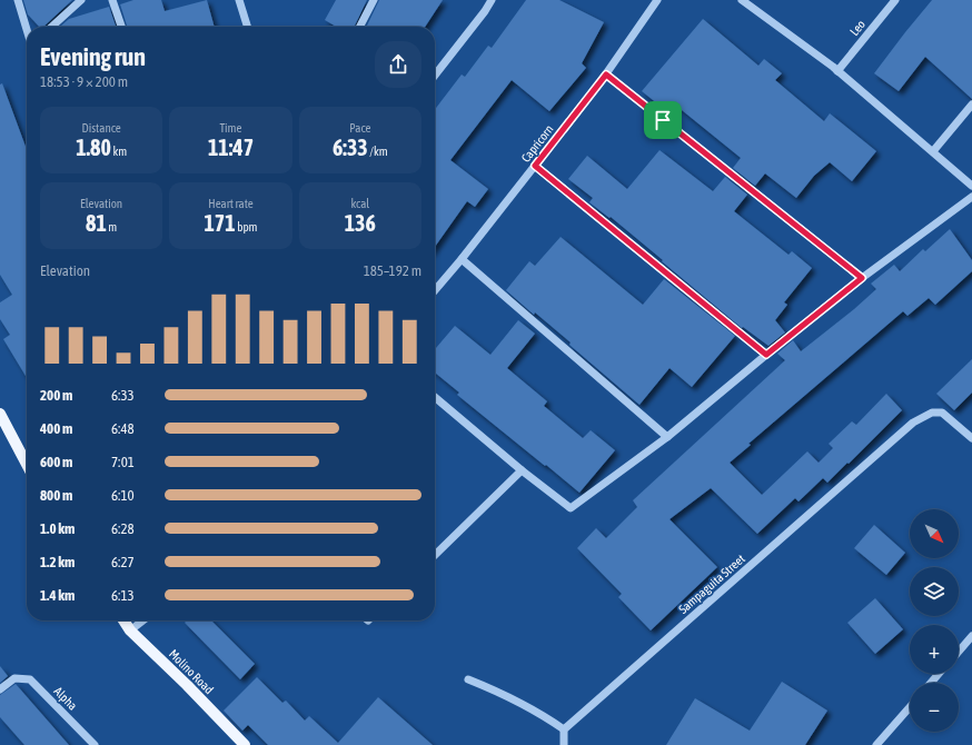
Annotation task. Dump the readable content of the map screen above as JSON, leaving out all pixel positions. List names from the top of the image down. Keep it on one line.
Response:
{"streets":{"main road":["Molino Road"],"street":["Leo","Capricorn","Sampaguita Street","Alpha"]},"north":"bottom right","page":{"heading":["Evening run","18:53 · 9 × 200 m"],"stats":[["Distance","1.80 km"],["Time","11:47"],["Pace","6:33 /km"],["Elevation","81 m"],["Heart rate","171 bpm"],["kcal","136"]],"chart":["Elevation","185–192 m"],"list":[{"name":"200 m","note":"6:33"},{"name":"400 m","note":"6:48"},{"name":"600 m","note":"7:01"},{"name":"800 m","note":"6:10"},{"name":"1.0 km","note":"6:28"},{"name":"1.2 km","note":"6:27"},{"name":"1.4 km","note":"6:13"}],"map_buttons":["+","−"]}}
